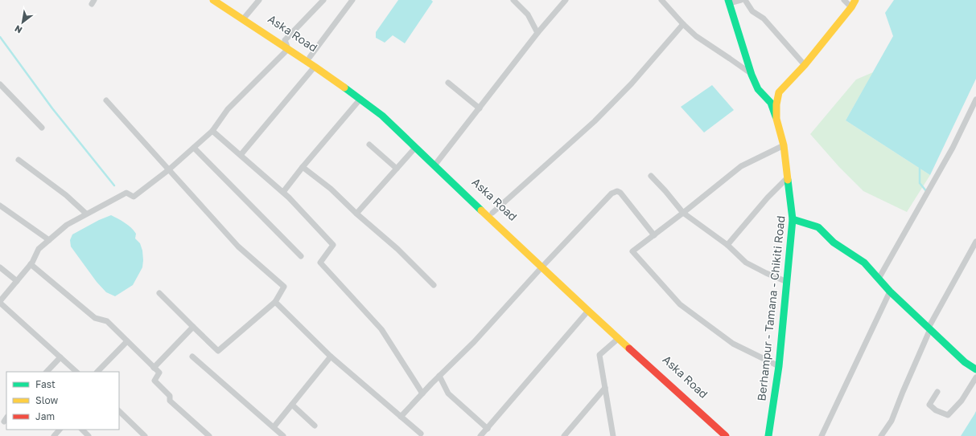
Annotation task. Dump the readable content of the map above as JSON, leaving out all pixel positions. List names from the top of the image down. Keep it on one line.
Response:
{"streets":{"main road":["Aska Road","Berhampur - Tamana - Chikiti Road"]},"legend":["Fast","Slow","Jam"],"north":"bottom left"}
